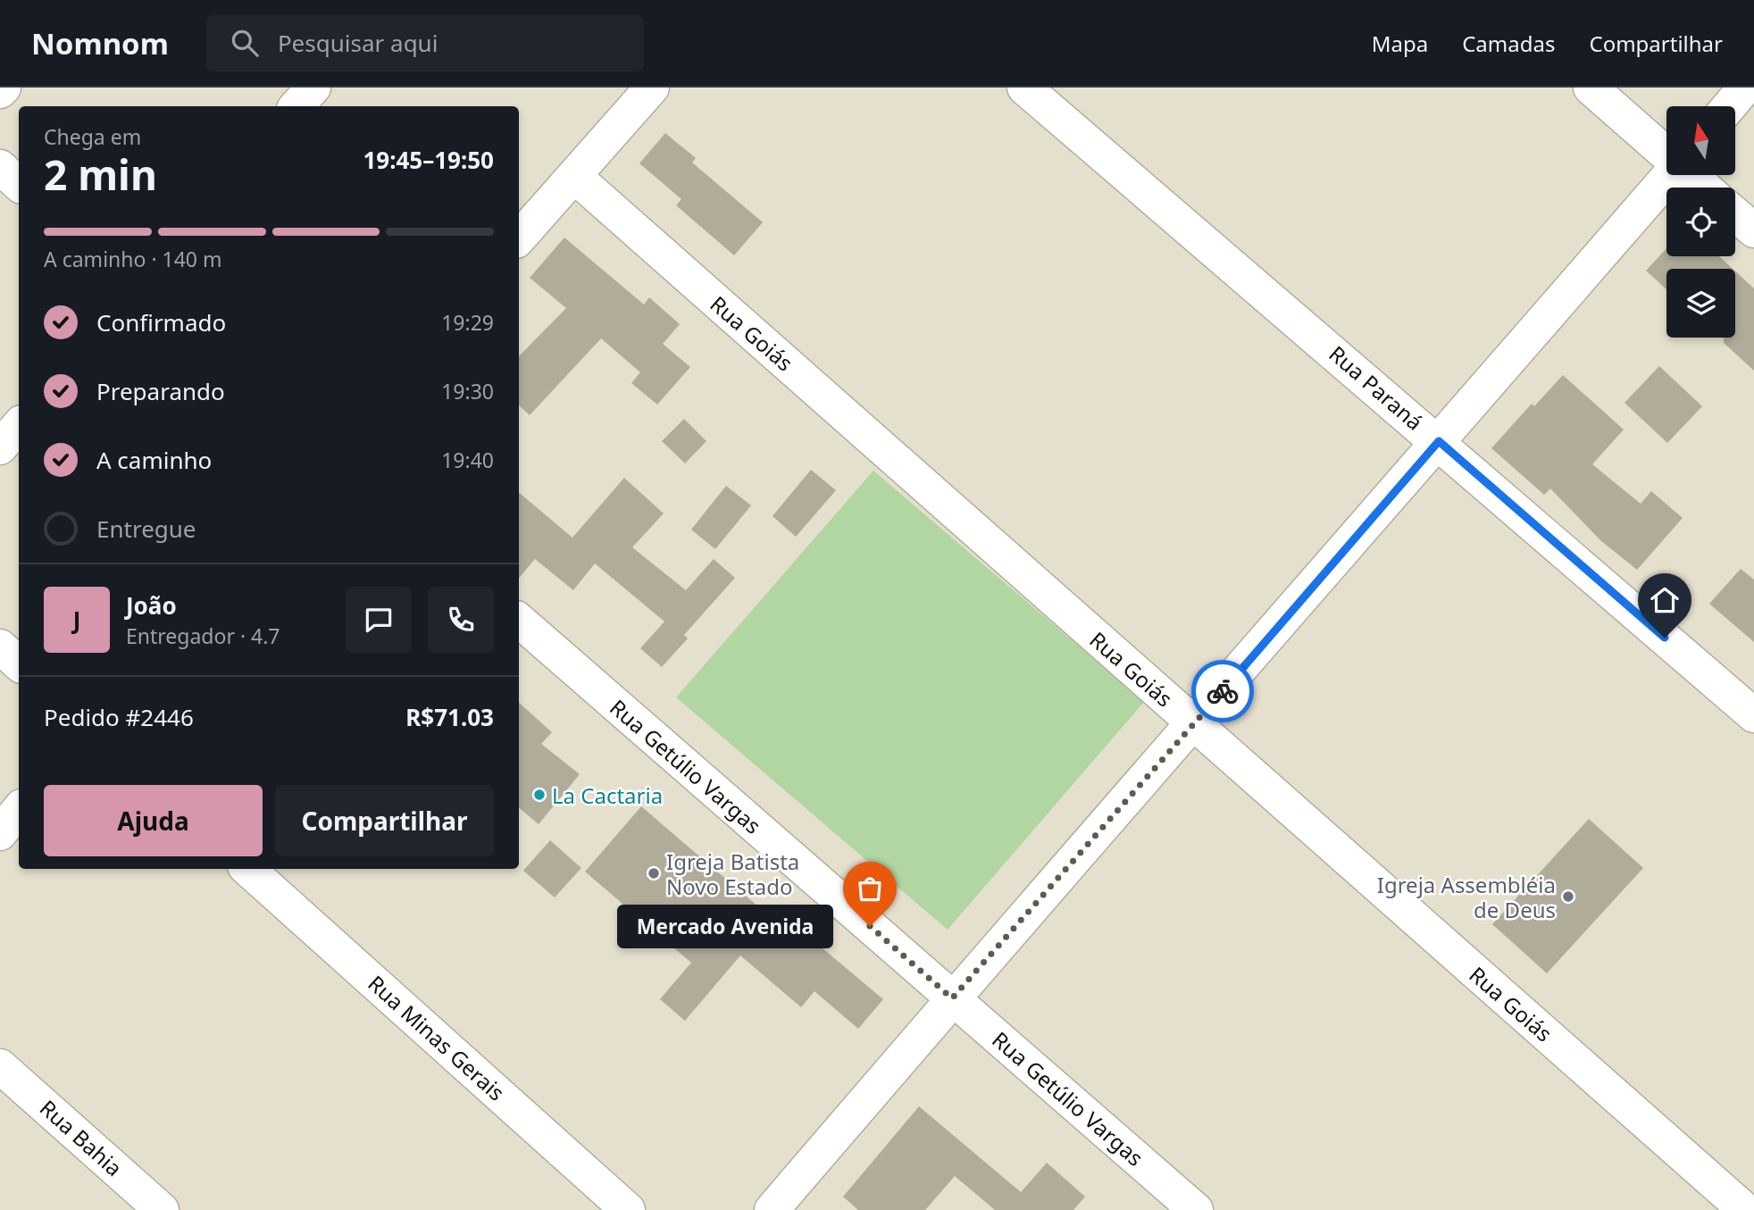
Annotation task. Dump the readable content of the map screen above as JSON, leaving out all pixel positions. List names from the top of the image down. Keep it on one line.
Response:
{"streets":{"street":["Rua Goiás","Rua Paraná","Rua Getúlio Vargas","Rua Minas Gerais","Rua Bahia"]},"places":["La Cactaria","Igreja Batista Novo Estado","Igreja Assembléia de Deus","Mercado Avenida"],"north":"top","page":{"header":"Nomnom","search":"Pesquisar aqui","nav":["Mapa","Camadas","Compartilhar"],"heading":["2 min","Chega em","19:45–19:50"],"panel":["João","Entregador · 4.7","Pedido #2446","R$71.03"],"bar":"A caminho · 140 m","list":[["Confirmado","19:29"],["Preparando","19:30"],["A caminho","19:40"],"Entregue"],"round":"J","buttons":["Ajuda","Compartilhar"],"bubble":"Mercado Avenida"}}
